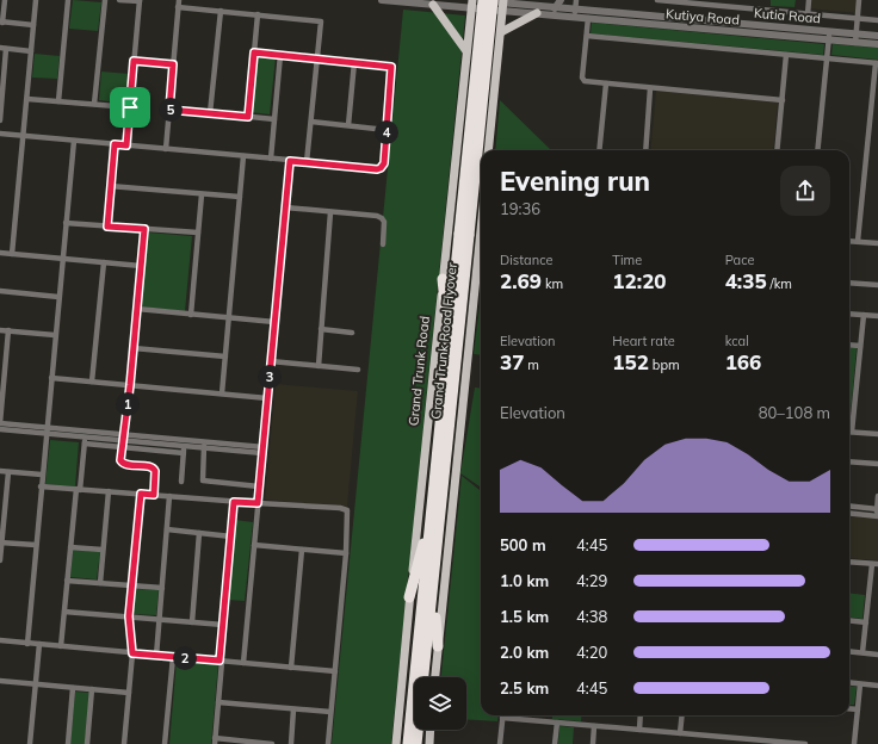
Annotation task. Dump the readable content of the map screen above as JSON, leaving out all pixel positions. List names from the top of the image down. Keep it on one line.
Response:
{"streets":{"highway":["Grand Trunk Road Flyover","Grand Trunk Road"],"street":["Kutia Road","Kutiya Road"]},"crossings":[["Kutia Road","Kutiya Road"],["Kutia Road","Grand Trunk Road"],["Grand Trunk Road Flyover","Grand Trunk Road"]],"page":{"pins":["5","4","3","1","2"],"heading":["Evening run","19:36"],"stats":[["Distance","2.69 km"],["Time","12:20"],["Pace","4:35 /km"],["Elevation","37 m"],["Heart rate","152 bpm"],["kcal","166"]],"chart":["Elevation","80–108 m"],"list":[{"name":"500 m","note":"4:45"},{"name":"1.0 km","note":"4:29"},{"name":"1.5 km","note":"4:38"},{"name":"2.0 km","note":"4:20"},{"name":"2.5 km","note":"4:45"}]}}
